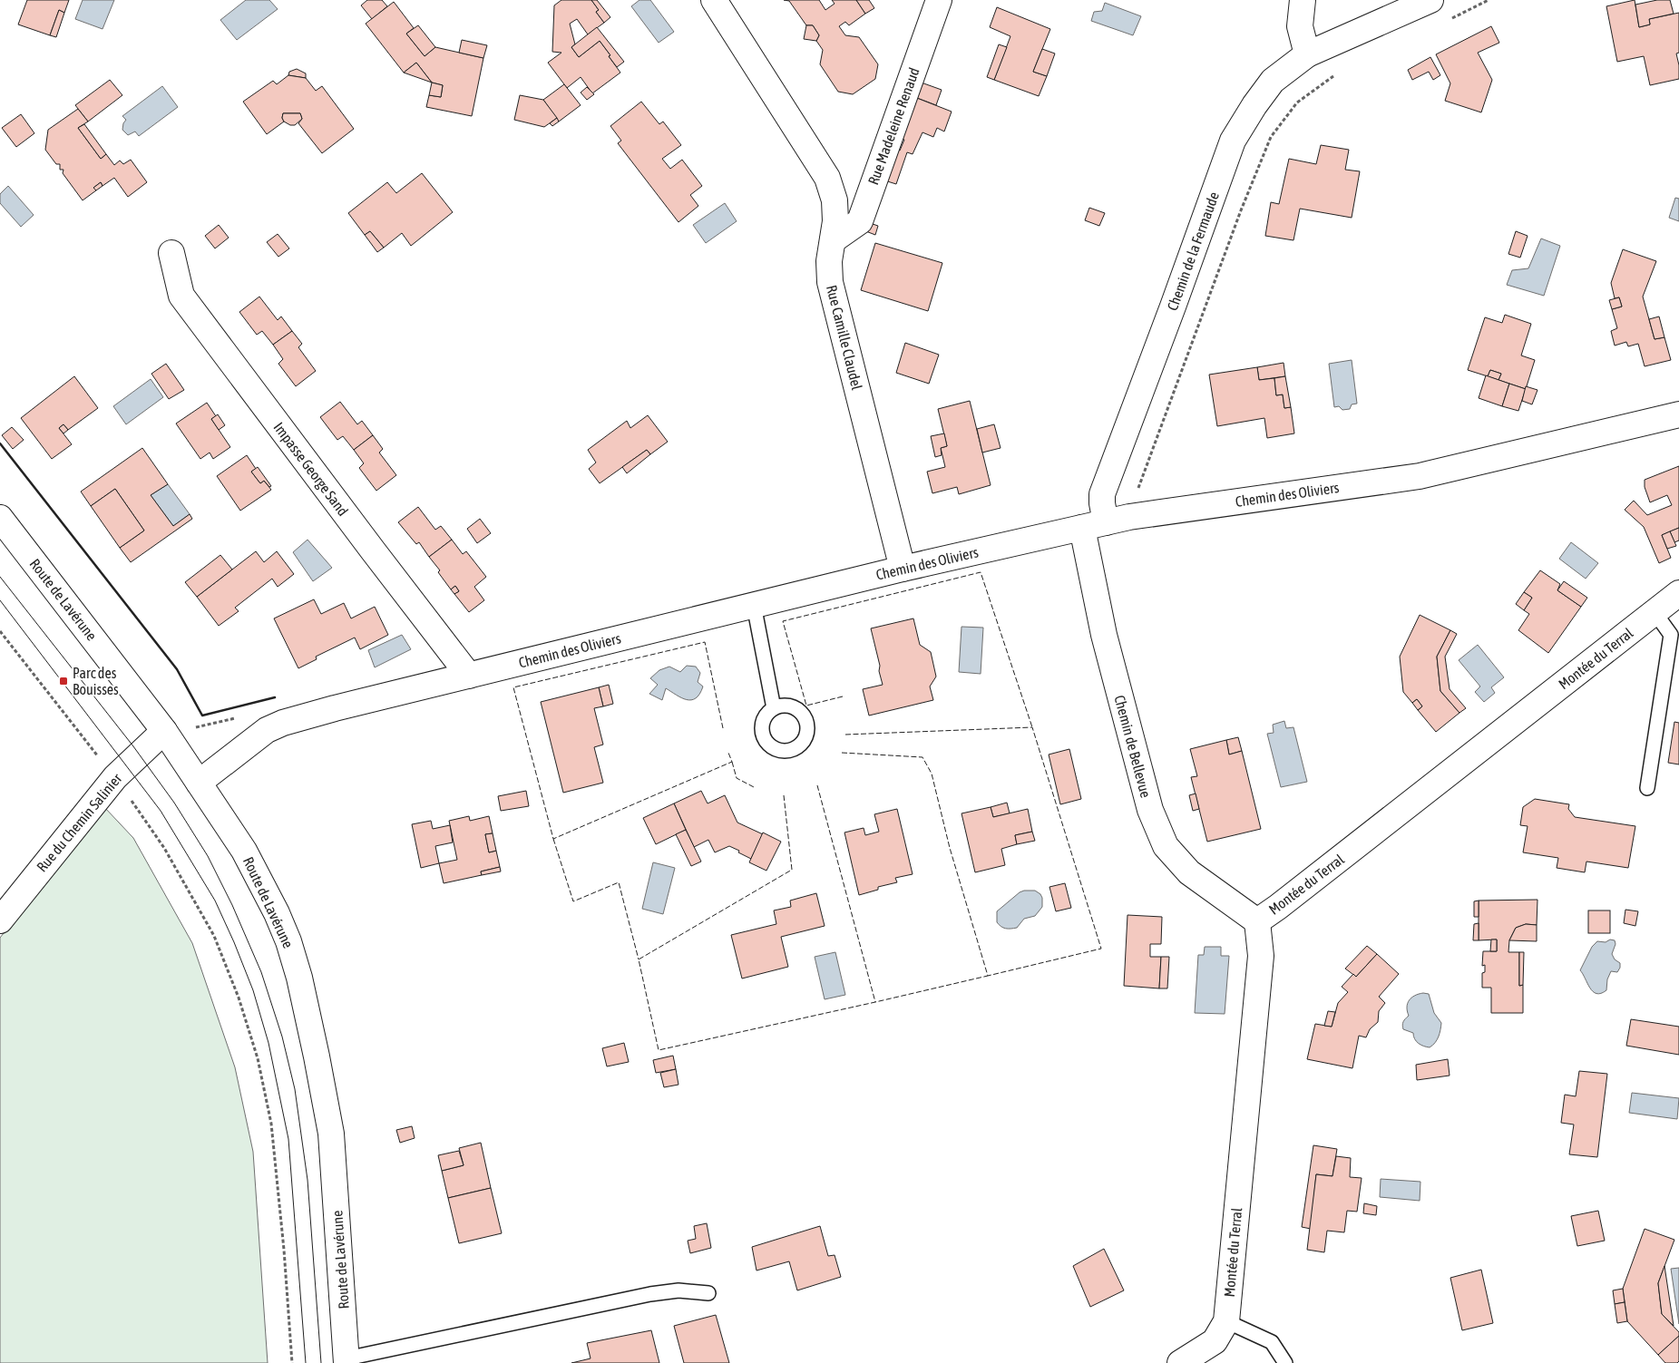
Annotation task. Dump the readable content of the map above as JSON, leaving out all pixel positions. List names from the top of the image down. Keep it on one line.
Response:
{"streets":{"street":["Rue Madeleine Renaud","Chemin de la Fermaude","Rue Camille Claudel","Impasse George Sand","Chemin des Oliviers","Route de Lavérune","Montée du Terral","Chemin de Bellevue","Rue du Chemin Salinier"]},"crossings":[["Rue Madeleine Renaud","Rue Camille Claudel"],["Chemin de la Fermaude","Chemin des Oliviers"],["Chemin de la Fermaude","Chemin de Bellevue"],["Rue Camille Claudel","Chemin des Oliviers"],["Impasse George Sand","Chemin des Oliviers"],["Chemin des Oliviers","Route de Lavérune"],["Chemin des Oliviers","Chemin de Bellevue"],["Route de Lavérune","Rue du Chemin Salinier"],["Montée du Terral","Chemin de Bellevue"]],"places":{"transit":["Parc des Bouisses"]}}
